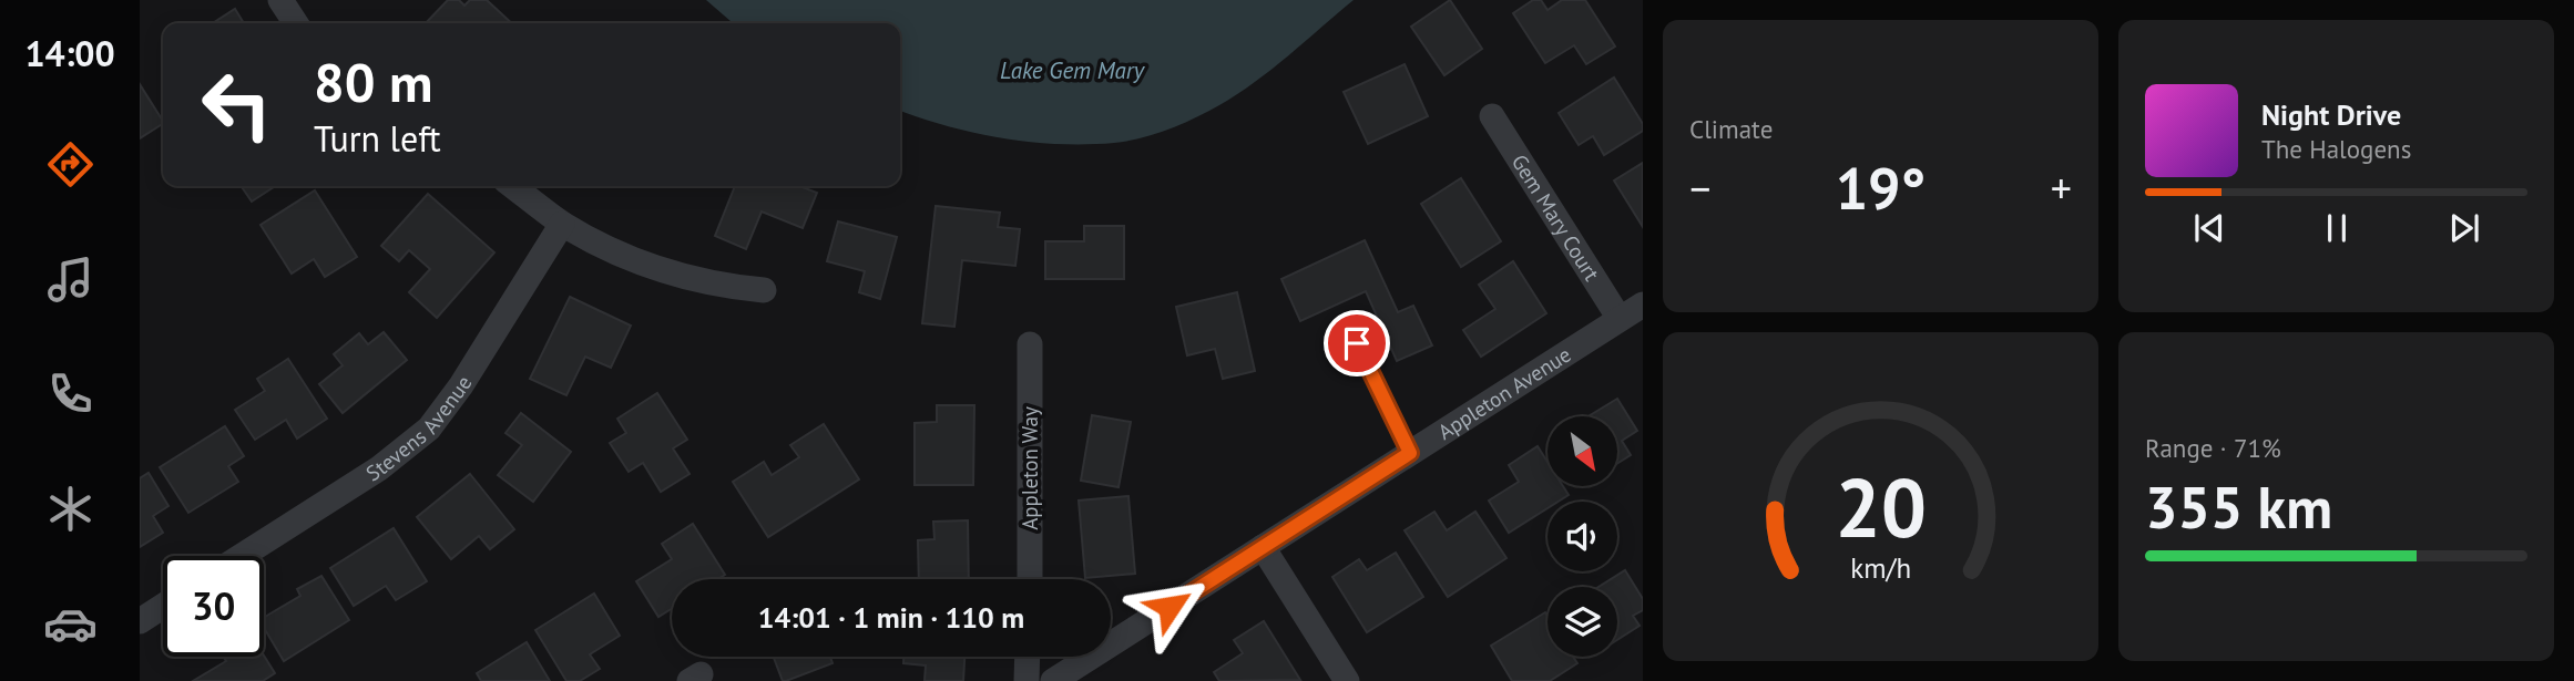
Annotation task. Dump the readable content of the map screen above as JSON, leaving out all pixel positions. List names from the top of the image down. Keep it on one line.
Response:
{"streets":{"street":["Gem Mary Court","Appleton Avenue","Stevens Avenue","Appleton Way"]},"crossings":[["Gem Mary Court","Appleton Avenue"]],"water":["Lake Gem Mary"],"north":"bottom right","page":{"tabs":"14:00","tile":["Climate",["Range · 71%","355 km"]],"turn":["80 m","Turn left"],"song":["Night Drive","The Halogens"],"heat":["−","19°","+"],"limit":"30","trip":"14:01 · 1 min · 110 m","gauge":["20","km/h"]}}
